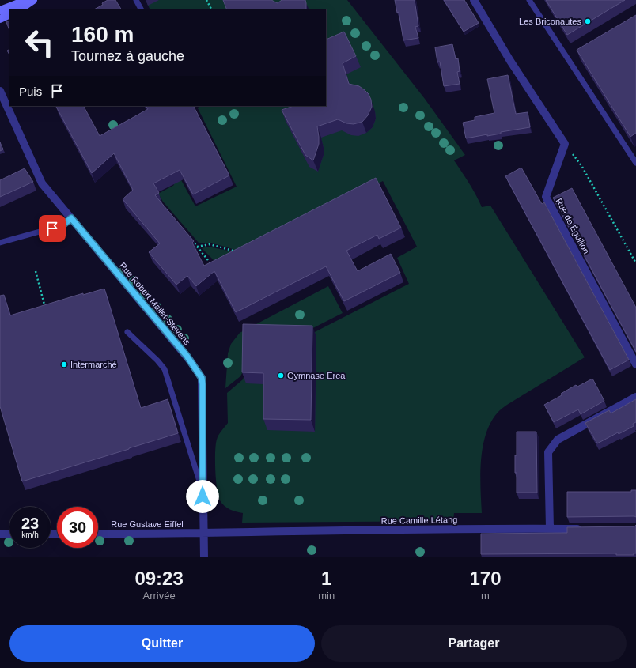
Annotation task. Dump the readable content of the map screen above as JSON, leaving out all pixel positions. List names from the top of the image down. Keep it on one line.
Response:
{"streets":{"street":["Rue de Éguillon","Rue Robert Mallet-Stevens","Rue Camille Létang","Rue Gustave Eiffel"]},"crossings":[["Rue Robert Mallet-Stevens","Rue Camille Létang"],["Rue Robert Mallet-Stevens","Rue Gustave Eiffel"],["Rue Camille Létang","Rue Gustave Eiffel"]],"places":["Les Briconautes","Intermarché","Gymnase Erea"],"page":{"turn":["160 m","Tournez à gauche"],"then":"Puis","speed":"23 km/h","limit":"30","eta":["09:23","Arrivée","1","min","170","m"],"buttons":["Quitter","Partager"]}}
